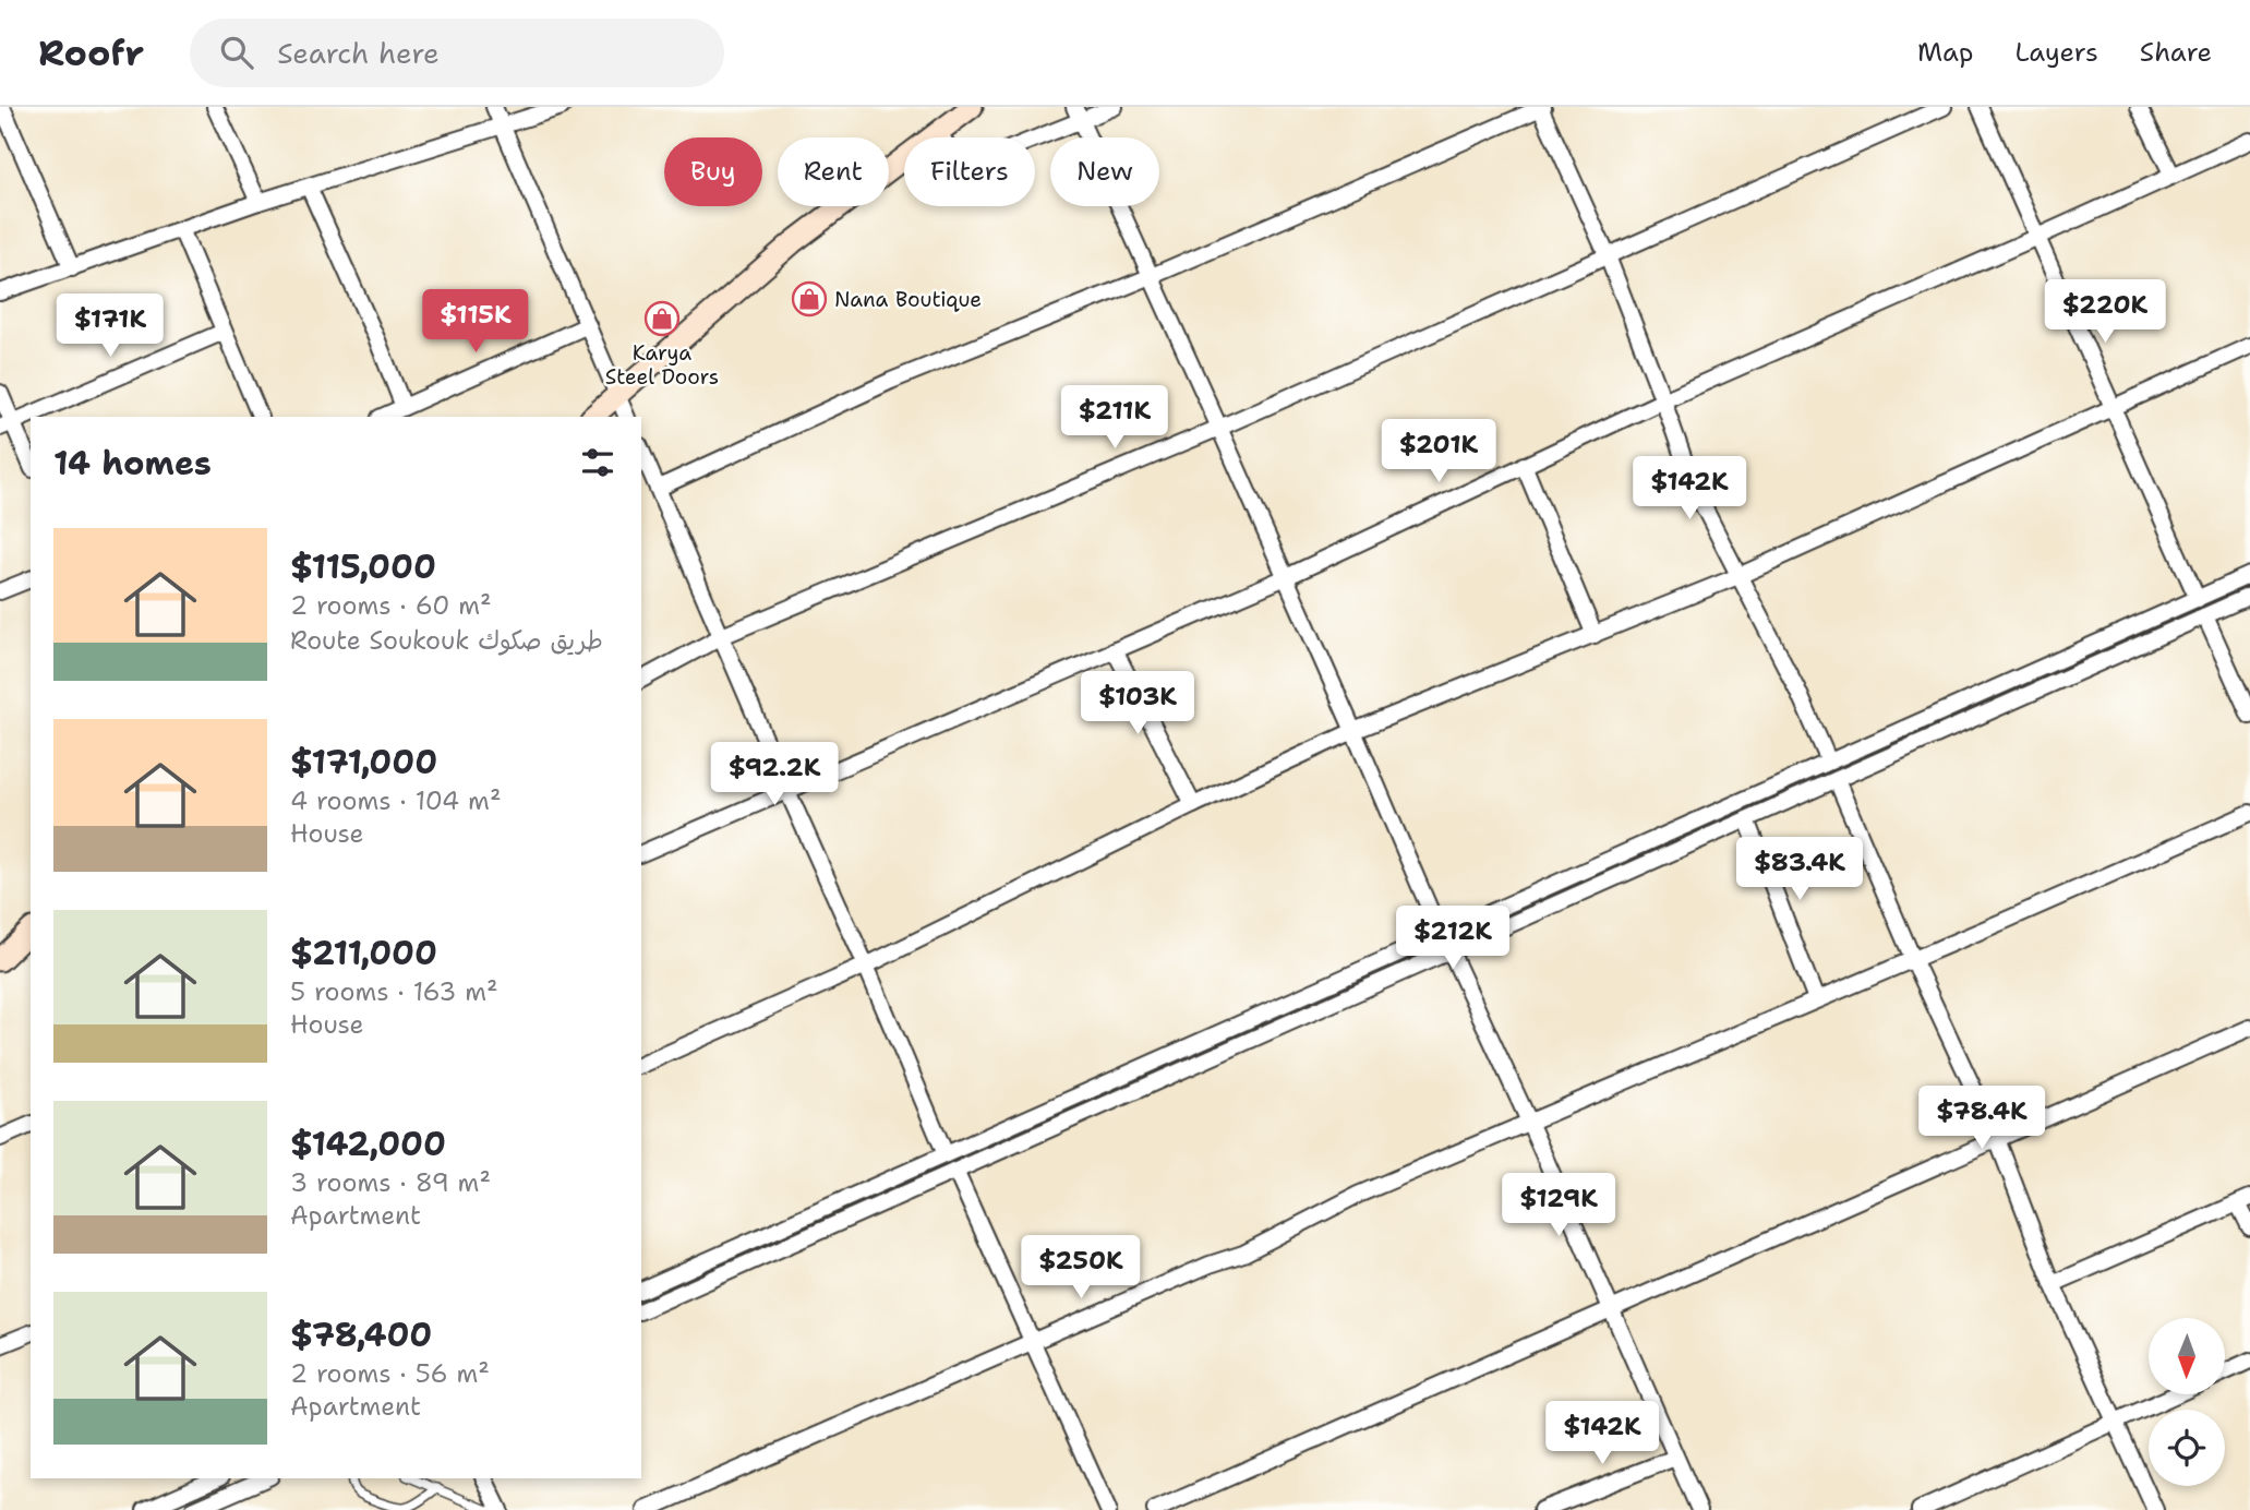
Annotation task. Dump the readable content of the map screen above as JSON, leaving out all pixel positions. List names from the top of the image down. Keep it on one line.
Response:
{"places":{"shop":["Nana Boutique","Karya Steel Doors"]},"north":"bottom","page":{"header":"Roofr","search":"Search here","nav":["Map","Layers","Share"],"chip":["Buy","Rent","Filters","New"],"price":["$220K","$115K","$171K","$211K","$201K","$142K","$103K","$92.2K","$83.4K","$212K","$78.4K","$129K","$250K","$142K"],"heading":"14 homes","list":[{"name":"$115,000","note":"2 rooms · 60 m² · Route Soukouk طريق صكوك"},{"name":"$171,000","note":"4 rooms · 104 m² · House"},{"name":"$211,000","note":"5 rooms · 163 m² · House"},{"name":"$142,000","note":"3 rooms · 89 m² · Apartment"},{"name":"$78,400","note":"2 rooms · 56 m² · Apartment"}]}}
